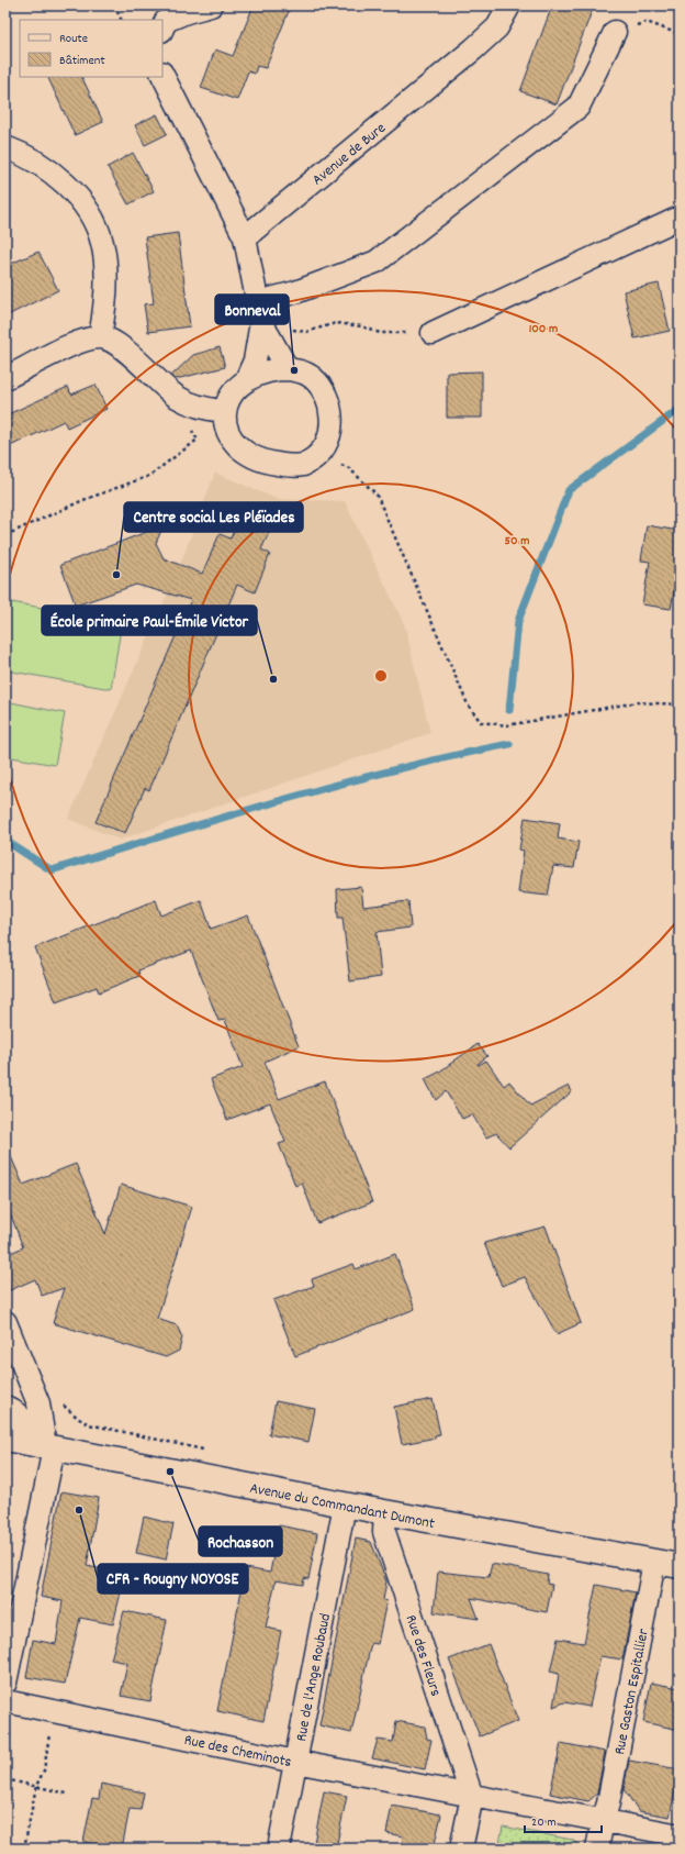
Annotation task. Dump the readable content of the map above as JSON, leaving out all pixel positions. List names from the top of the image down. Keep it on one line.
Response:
{"streets":{"main road":["Avenue du Commandant Dumont"],"street":["Avenue de Bure","Rue des Fleurs","Rue de l'Ange Roubaud","Rue Gaston Espitallier","Rue des Cheminots"]},"crossings":[["Avenue du Commandant Dumont","Rue des Fleurs"],["Avenue du Commandant Dumont","Rue de l'Ange Roubaud"],["Avenue du Commandant Dumont","Rue Gaston Espitallier"],["Rue des Fleurs","Rue des Cheminots"],["Rue de l'Ange Roubaud","Rue des Cheminots"],["Rue Gaston Espitallier","Rue des Cheminots"]],"places":["Bonneval","Centre social Les Pléïades","École primaire Paul-Émile Victor","Rochasson","CFR - Rougny NOYOSE"],"legend":["Route","Bâtiment"],"scale_bar":"20 m","rings":["100 m","50 m"]}
